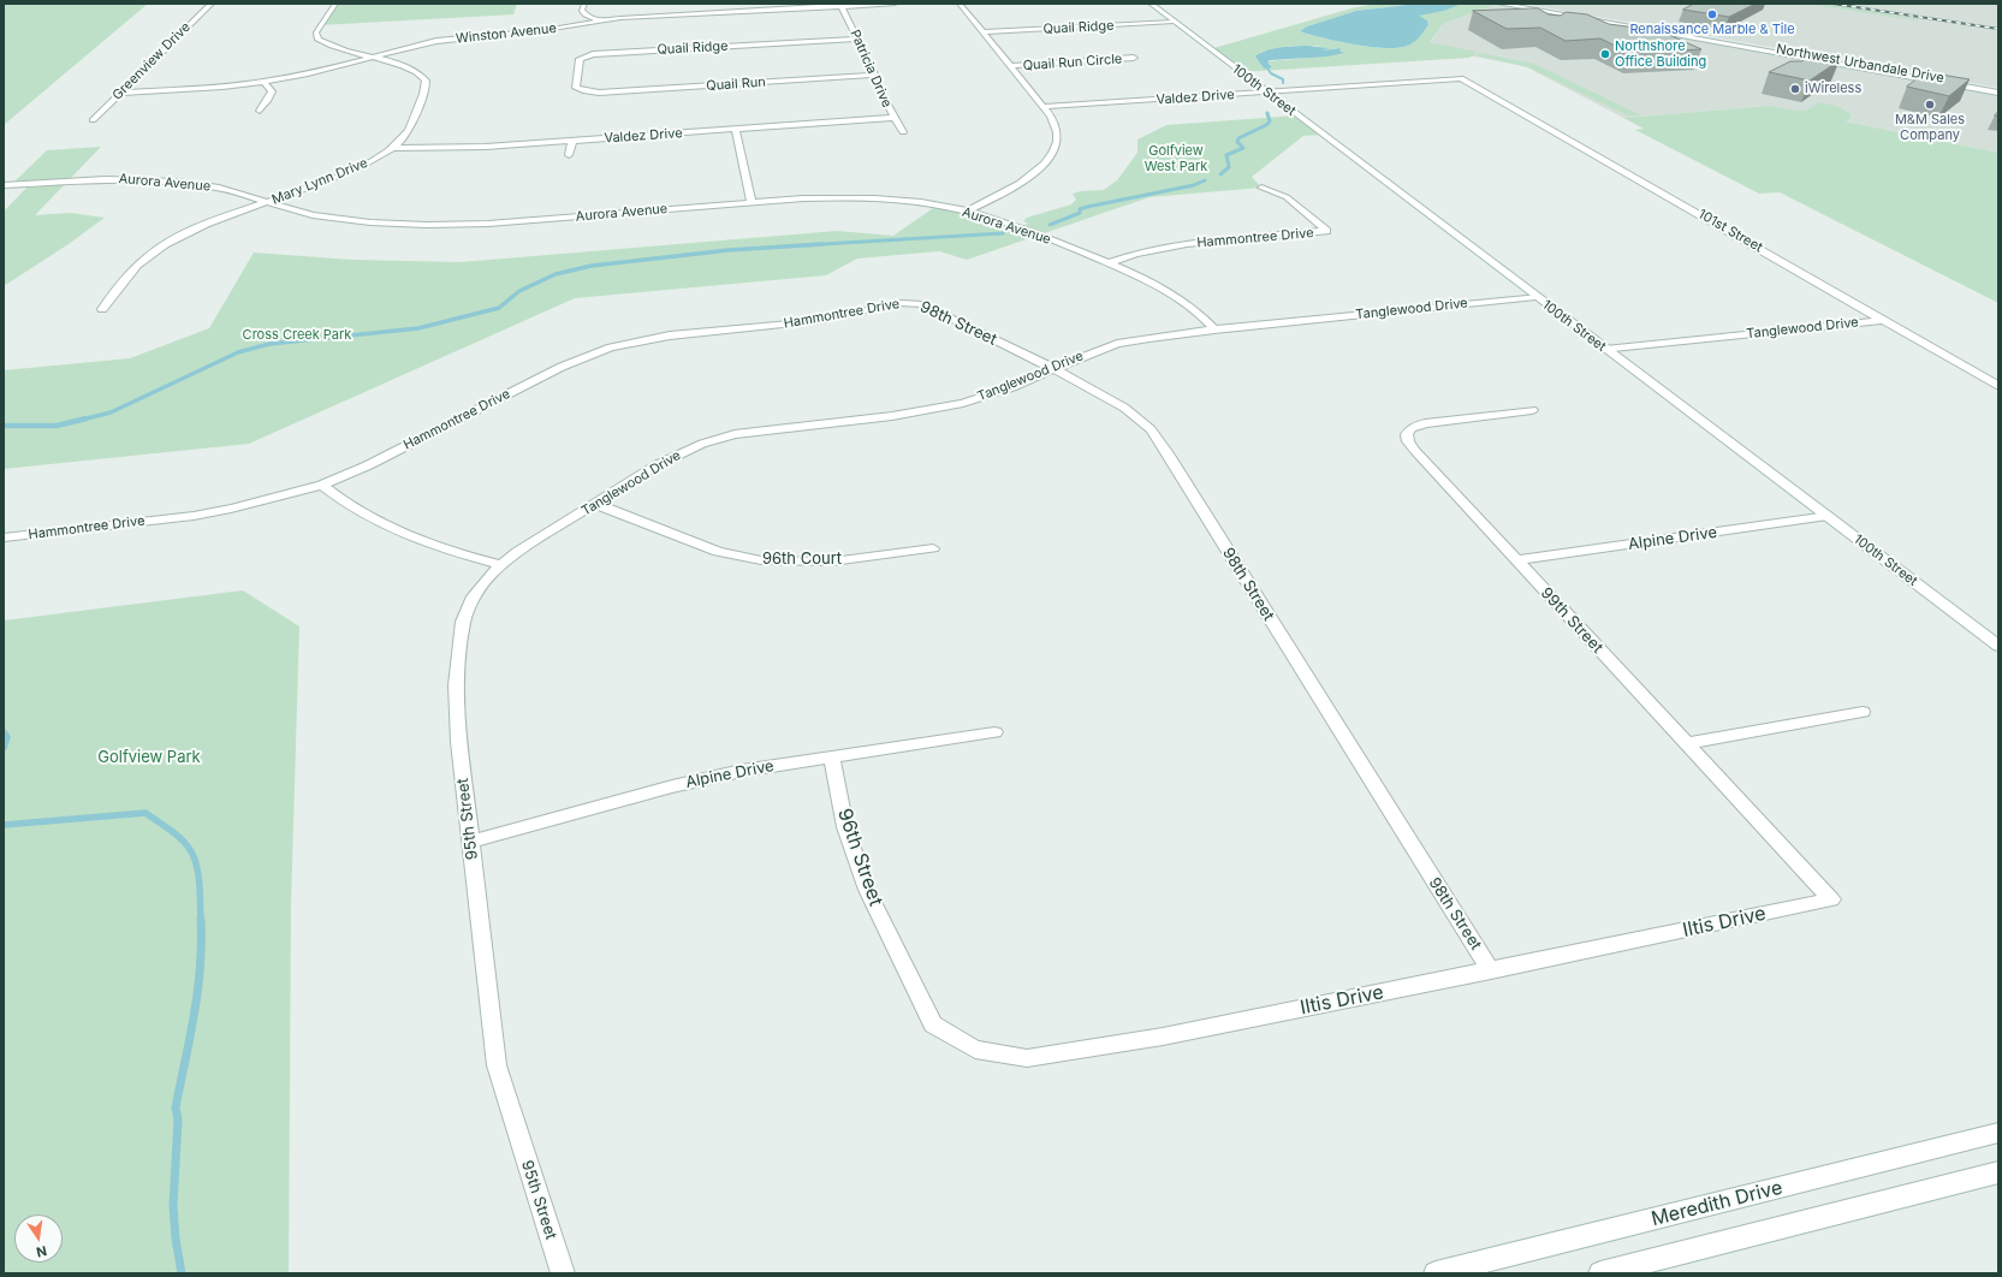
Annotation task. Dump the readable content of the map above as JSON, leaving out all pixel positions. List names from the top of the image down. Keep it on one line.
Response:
{"streets":{"street":["Quail Ridge","Winston Avenue","Greenview Drive","Quail Run Circle","Northwest Urbandale Drive","Patricia Drive","Quail Run","100th Street","Valdez Drive","Mary Lynn Drive","Aurora Avenue","101st Street","Hammontree Drive","Tanglewood Drive","98th Street","Alpine Drive","96th Court","99th Street","95th Street","96th Street","Iltis Drive","Meredith Drive"]},"crossings":[["Quail Ridge","Patricia Drive"],["Quail Ridge","Quail Run"],["Quail Ridge","100th Street"],["Winston Avenue","Greenview Drive"],["Winston Avenue","Patricia Drive"],["Winston Avenue","Mary Lynn Drive"],["Patricia Drive","Quail Run"],["Patricia Drive","Valdez Drive"],["100th Street","Valdez Drive"],["100th Street","Tanglewood Drive"],["100th Street","Alpine Drive"],["Valdez Drive","Mary Lynn Drive"],["Valdez Drive","101st Street"],["Mary Lynn Drive","Aurora Avenue"],["Aurora Avenue","Hammontree Drive"],["Aurora Avenue","Tanglewood Drive"],["101st Street","Tanglewood Drive"],["Hammontree Drive","98th Street"],["Tanglewood Drive","98th Street"],["Tanglewood Drive","96th Court"],["Tanglewood Drive","95th Street"],["98th Street","Iltis Drive"],["Alpine Drive","99th Street"],["Alpine Drive","95th Street"],["Alpine Drive","96th Street"],["99th Street","Iltis Drive"],["96th Street","Iltis Drive"]],"parks":["Golfview West Park","Cross Creek Park","Golfview Park"],"places":["Renaissance Marble & Tile","Northshore Office Building","iWireless","M&M Sales Company"],"north":"bottom"}
